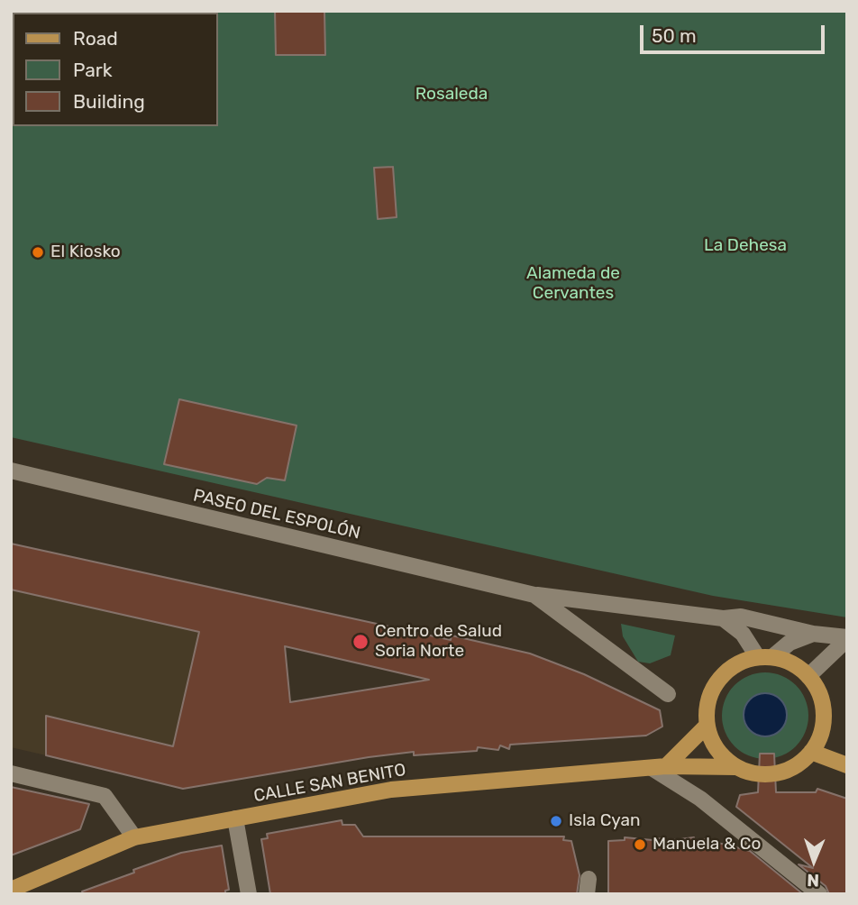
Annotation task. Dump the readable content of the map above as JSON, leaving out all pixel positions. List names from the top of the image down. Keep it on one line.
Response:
{"streets":{"main road":["CALLE SAN BENITO"],"street":["PASEO DEL ESPOLÓN"]},"parks":["Rosaleda","La Dehesa","Alameda de Cervantes"],"places":["El Kiosko","Centro de Salud Soria Norte","Isla Cyan","Manuela & Co"],"legend":["Road","Park","Building"],"scale_bar":"50 m","north":"bottom"}
